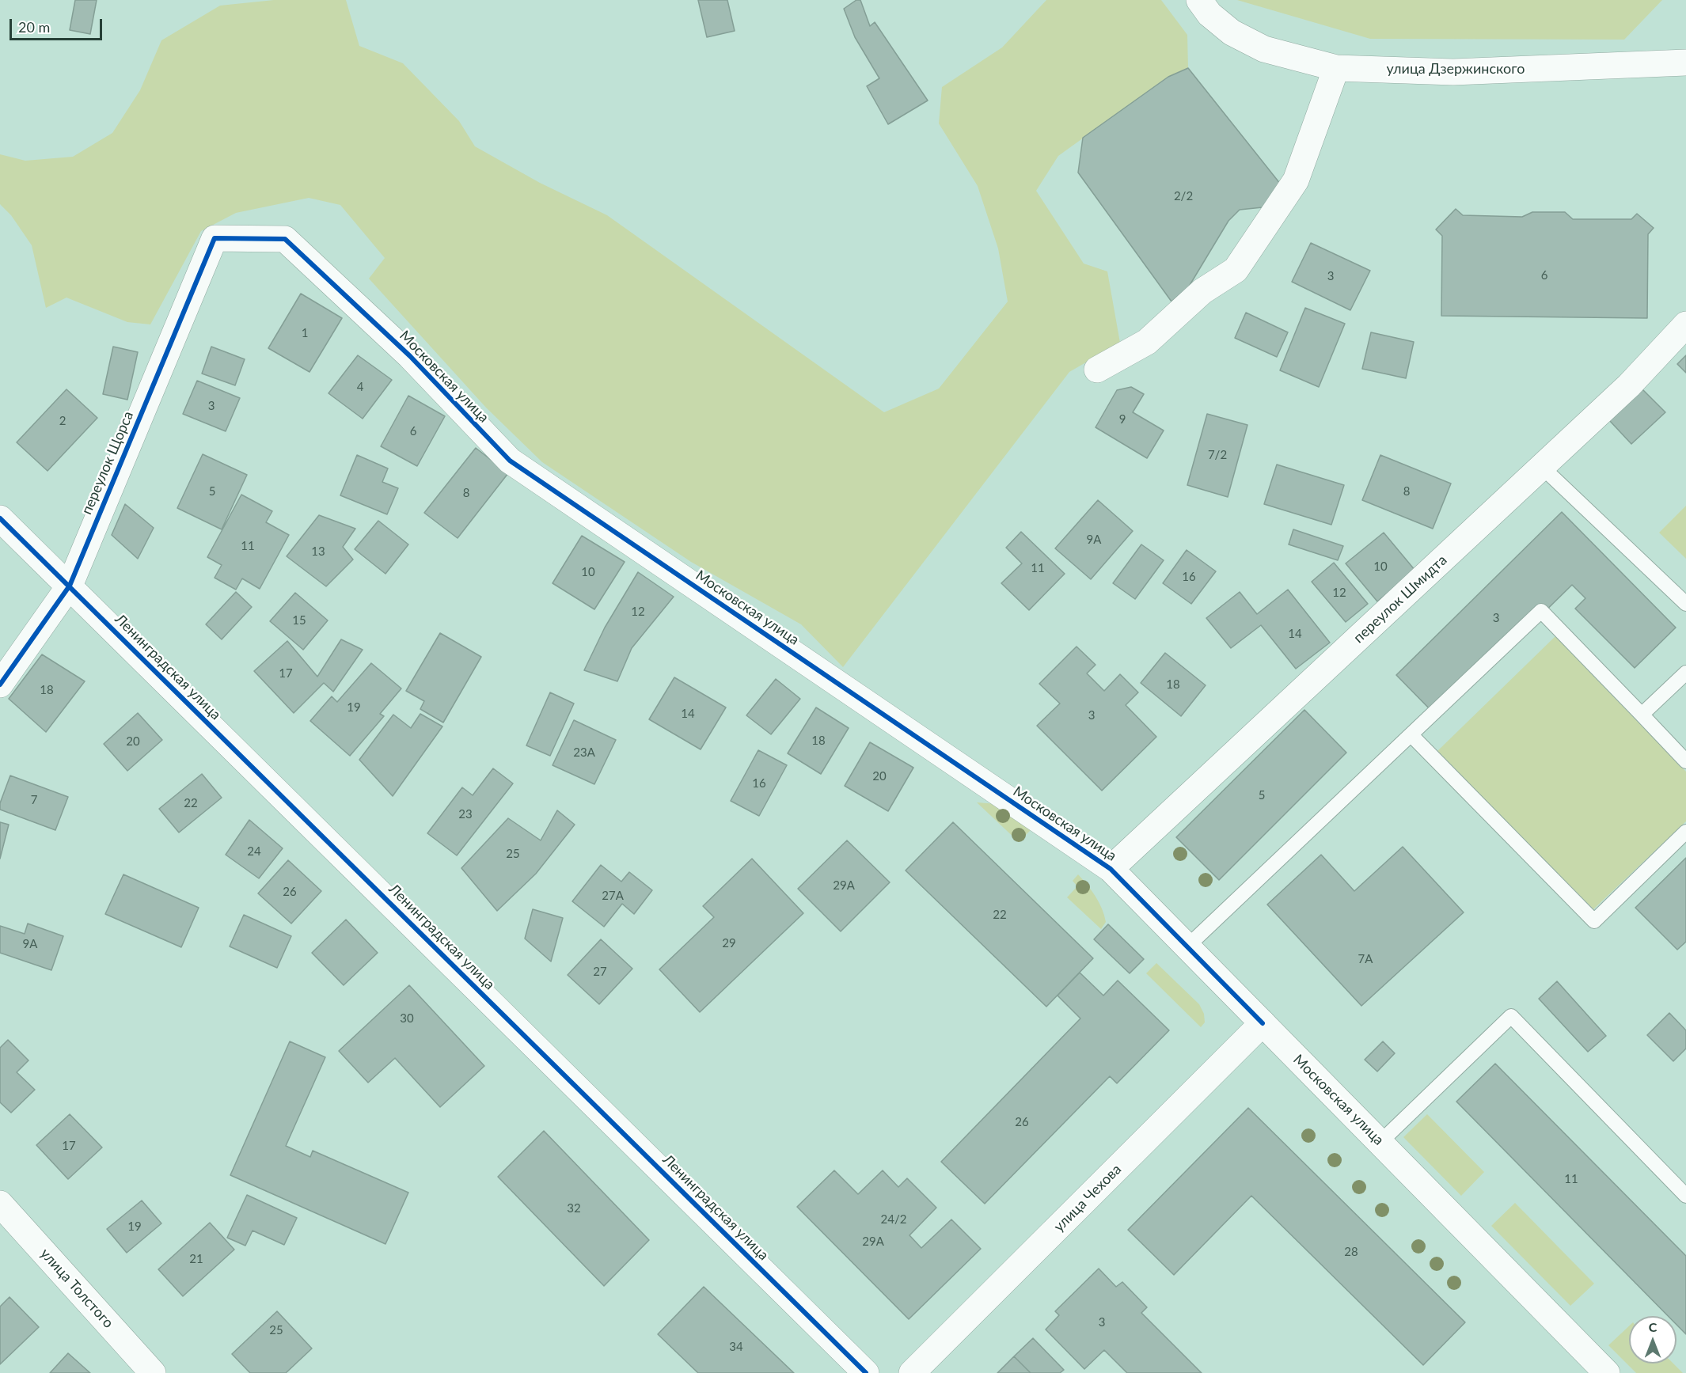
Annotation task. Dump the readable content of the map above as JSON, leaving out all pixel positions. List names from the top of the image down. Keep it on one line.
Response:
{"streets":{"street":["улица Дзержинского","Московская улица","переулок Щорса","переулок Шмидта","Ленинградская улица","улица Чехова","улица Толстого"]},"crossings":[["Московская улица","переулок Щорса"],["Московская улица","переулок Шмидта"],["Московская улица","улица Чехова"],["переулок Щорса","Ленинградская улица"]],"house_numbers":["2/2","6","3","1","4","3","9","2","6","7/2","5","8","8","9А","11","13","10","11","10","16","12","12","3","15","14","17","18","18","19","14","3","18","20","23А","20","16","5","7","22","23","24","25","29А","26","27А","22","29","9А","7А","27","30","26","17","11","32","24/2","19","29А","28","21","3","25","34"],"scale_bar":"20 m","north":"top"}
